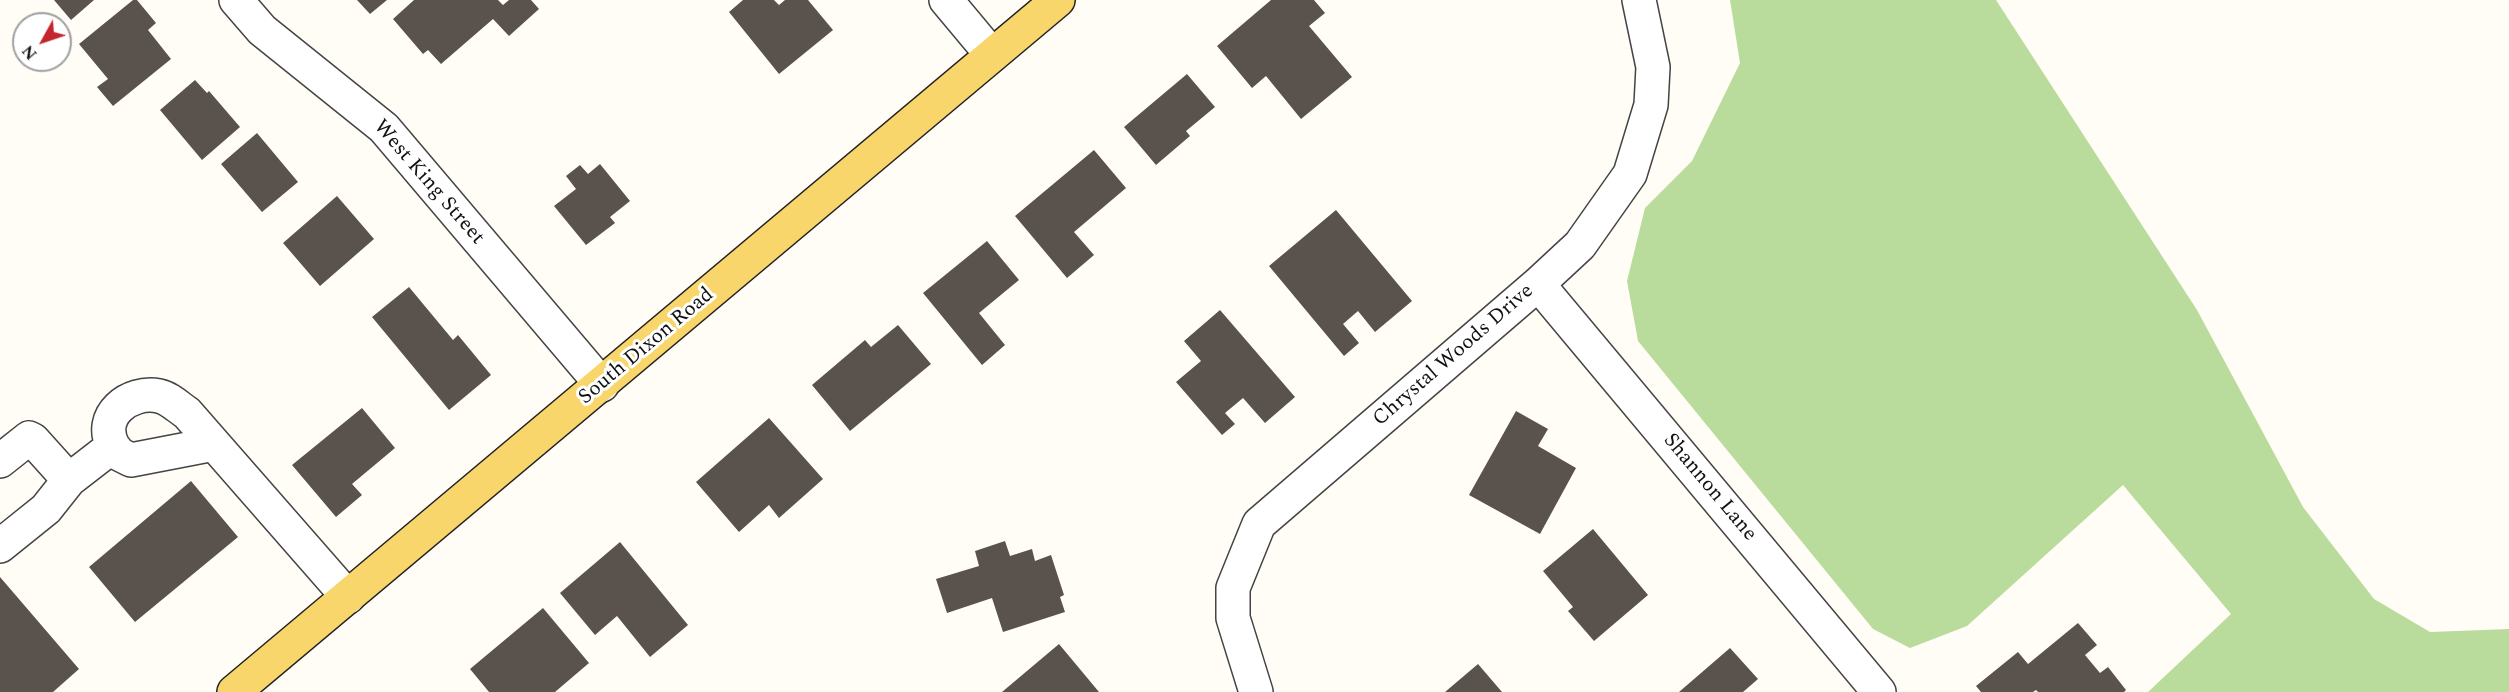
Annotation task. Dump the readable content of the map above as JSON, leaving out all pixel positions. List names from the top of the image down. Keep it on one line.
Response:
{"streets":{"main road":["South Dixon Road"],"street":["West King Street","Chrystal Woods Drive","Shannon Lane"]},"crossings":[["West King Street","South Dixon Road"],["Chrystal Woods Drive","Shannon Lane"]],"north":"bottom left"}
